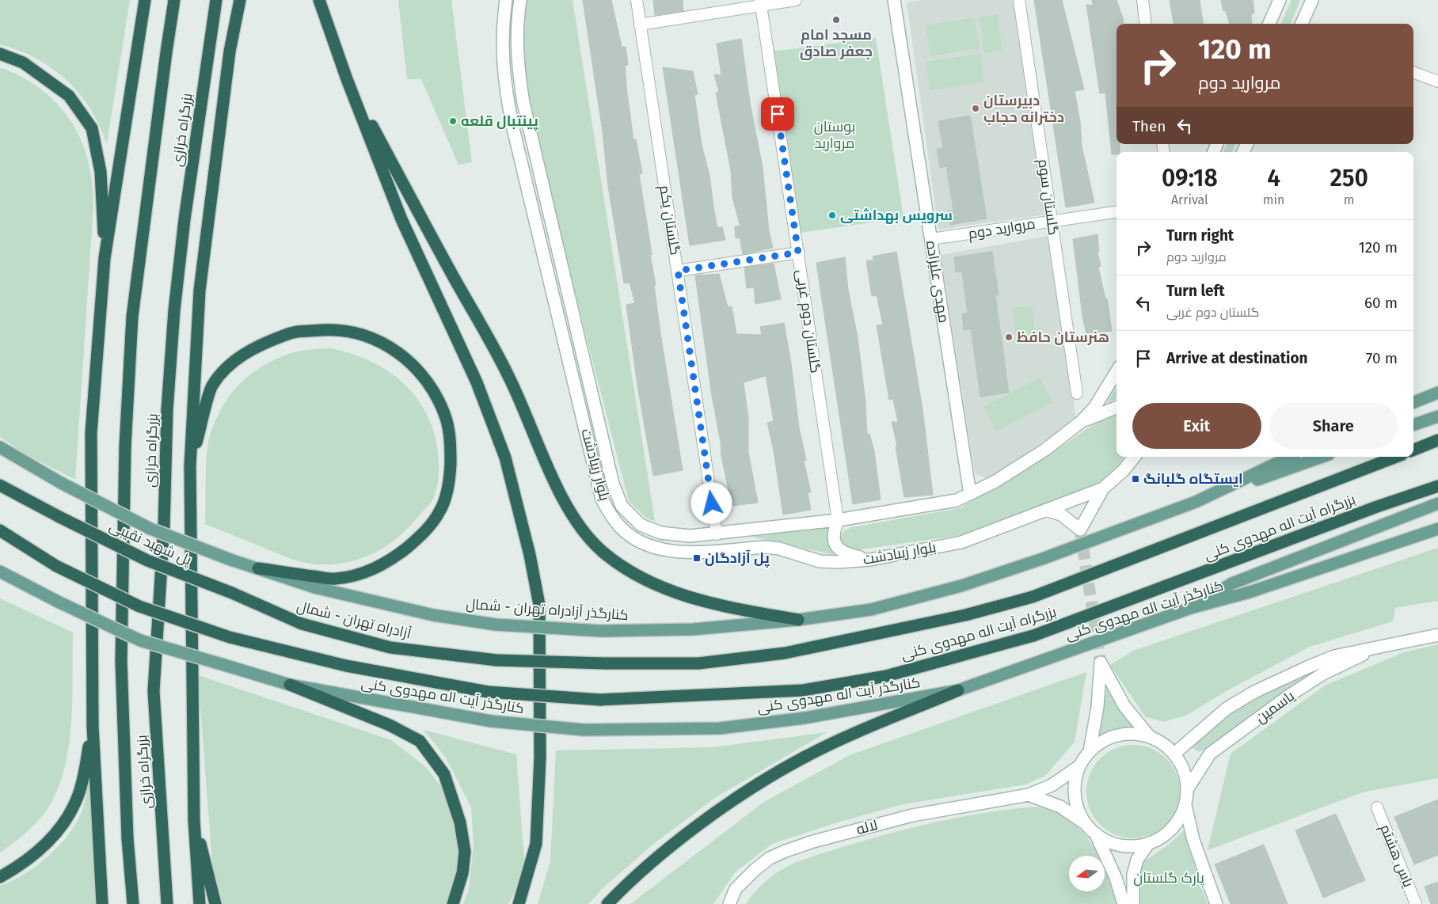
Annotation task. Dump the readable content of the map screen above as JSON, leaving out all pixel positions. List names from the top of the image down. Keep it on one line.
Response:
{"streets":{"highway":["بزرگراه خرازی","بزرگراه آیت اله مهدوی کنی","پل شهید نقیبی","آزادراه تهران - شمال"],"main road":["کنارگذر آزادراه تهران - شمال","کنارگذر آیت اله مهدوی کنی"],"street":["گلستان سوم","گلستان یکم","مروارید دوم","مهدی علیزاده","گلستان دوم غربی","بلوار زیبادشت","یاسمین","لاله","یاس هشتم"]},"crossings":[["گلستان سوم","مروارید دوم"],["گلستان یکم","بلوار زیبادشت"],["مروارید دوم","مهدی علیزاده"],["مهدی علیزاده","بلوار زیبادشت"],["گلستان دوم غربی","بلوار زیبادشت"],["بزرگراه آیت اله مهدوی کنی","آزادراه تهران - شمال"],["پل شهید نقیبی","کنارگذر آزادراه تهران - شمال"],["پل شهید نقیبی","آزادراه تهران - شمال"],["یاسمین","لاله"]],"parks":["بوستان مروارید","پارک گلستان"],"places":{"other":["مسجد امام جعفر صادق","دبیرستان دخترانه حجاب","پینتبال قلعه","سرویس بهداشتی","هنرستان حافظ"],"transit":["ایستگاه گلبانگ","پل آزادگان"]},"north":"left","page":{"turn":["120 m","مروارید دوم"],"then":"Then","eta":["09:18","Arrival","4","min","250","m"],"list":[{"name":"Turn right","note":"مروارید دوم","value":"120 m"},{"name":"Turn left","note":"گلستان دوم غربی","value":"60 m"},{"name":"Arrive at destination","value":"70 m"}],"buttons":["Exit","Share"]}}
